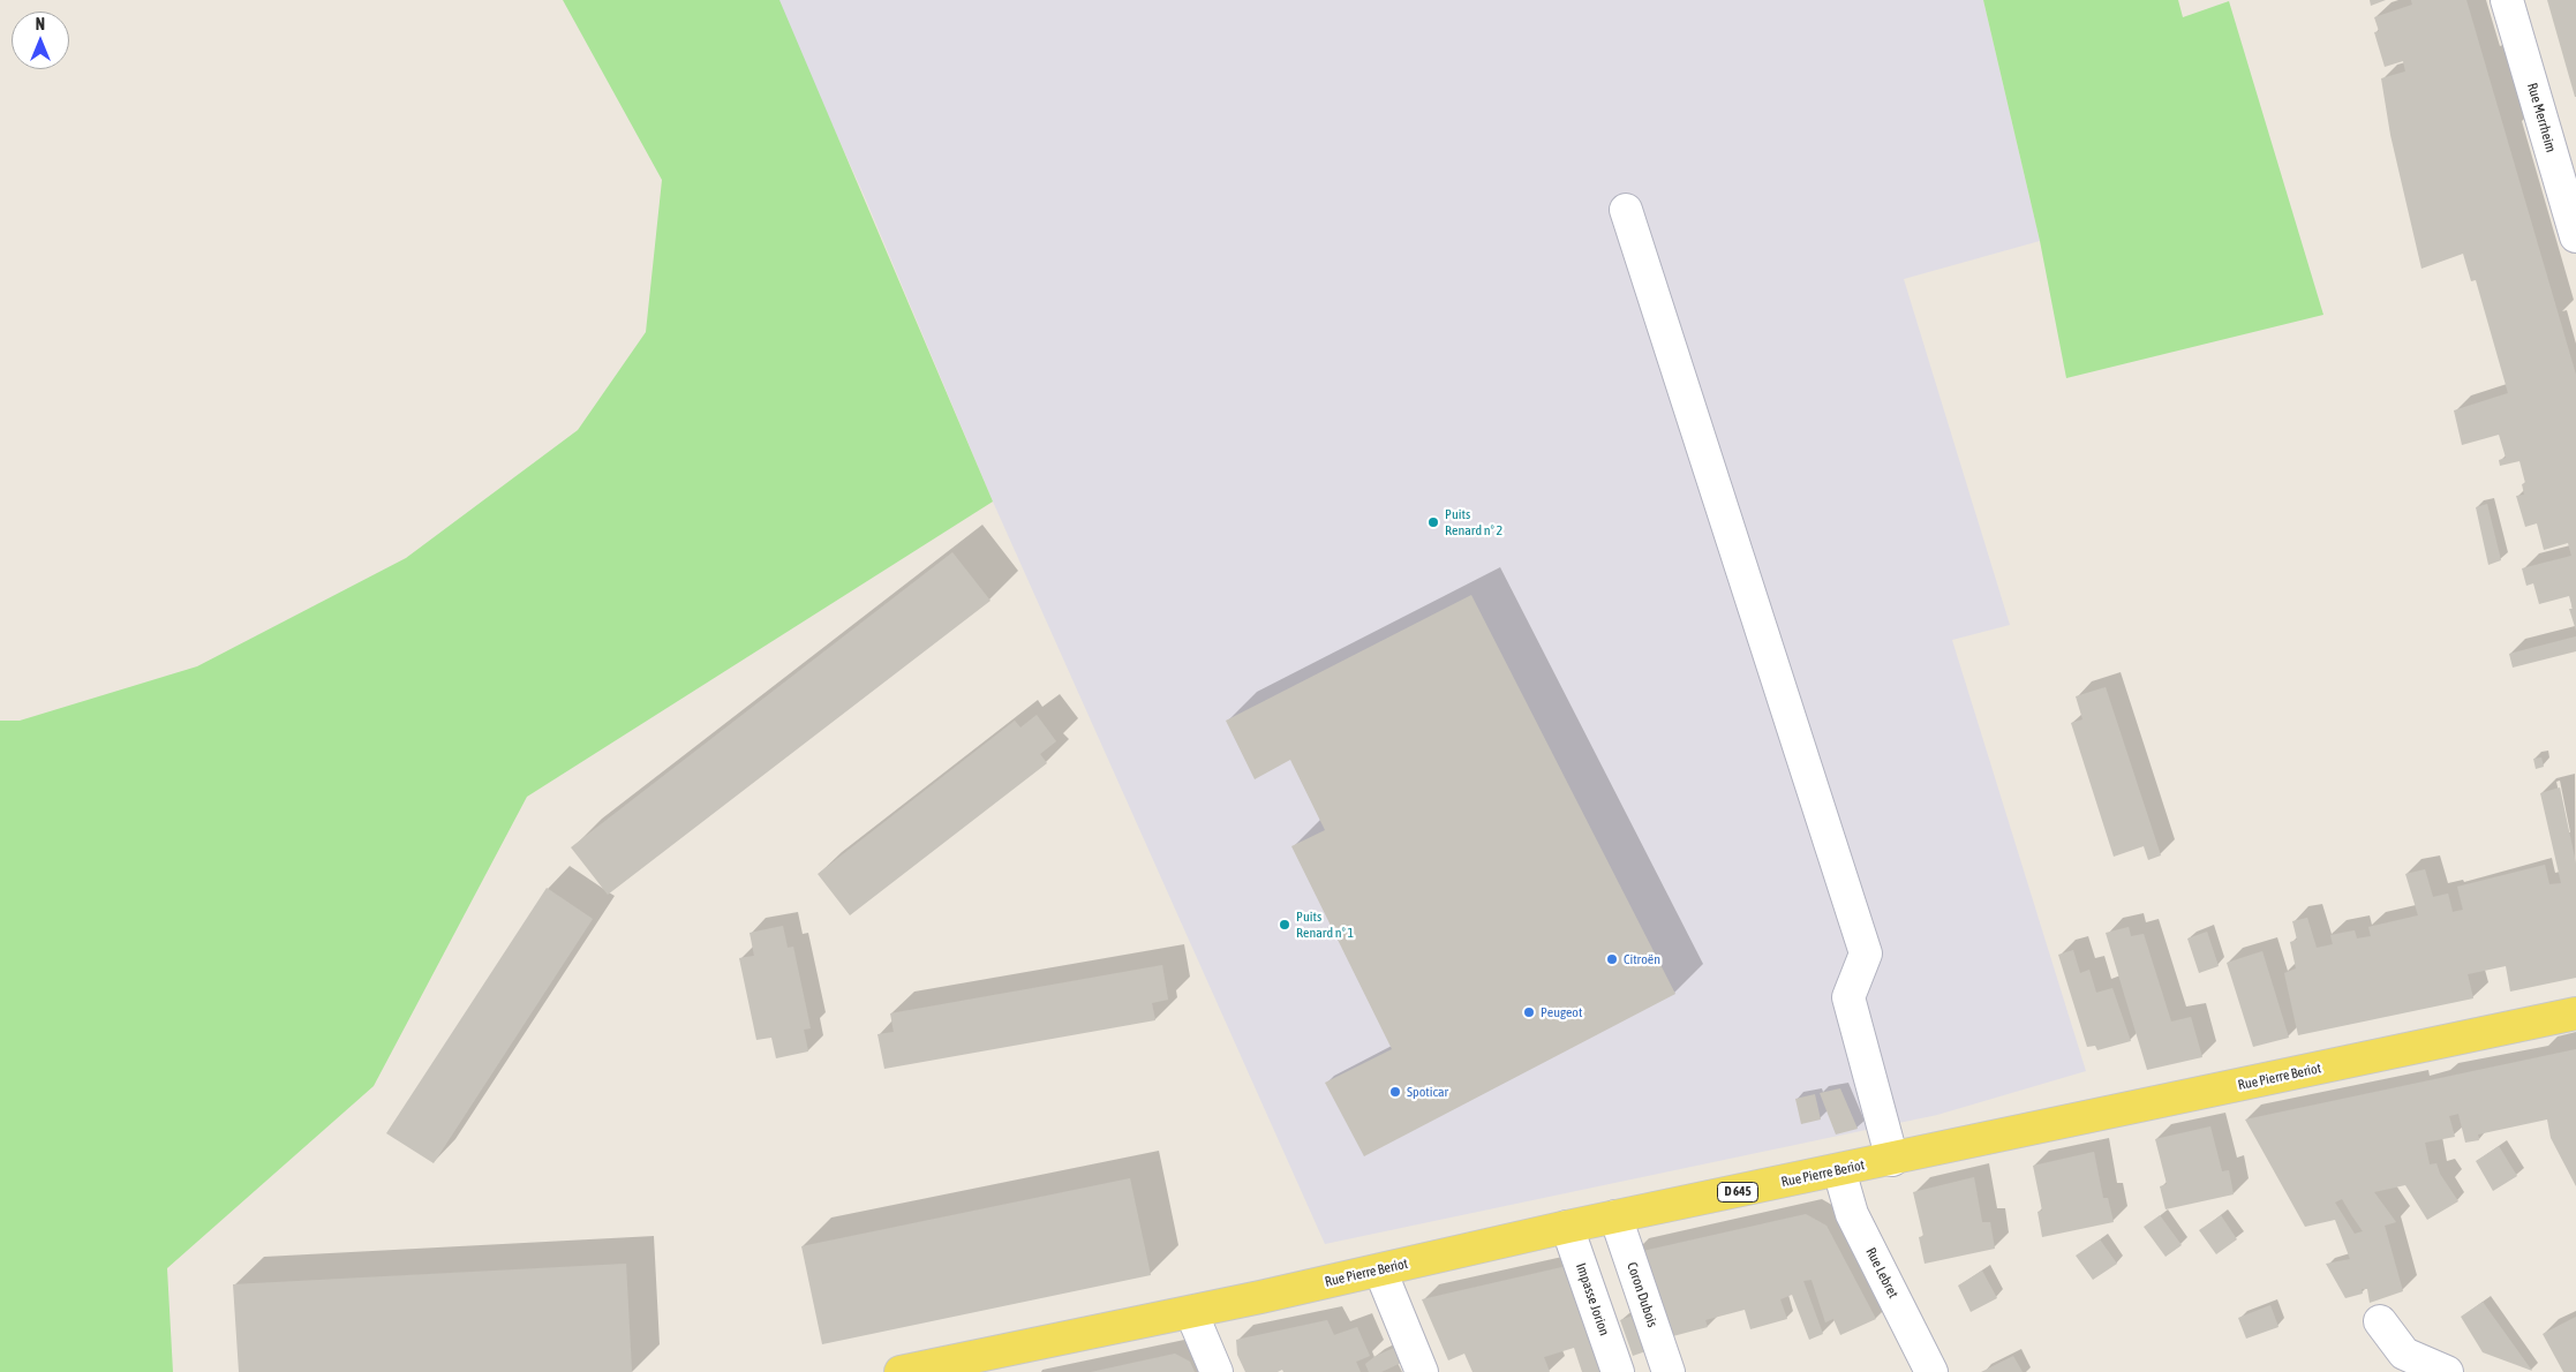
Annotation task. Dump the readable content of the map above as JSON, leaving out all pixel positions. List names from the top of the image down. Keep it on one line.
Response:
{"streets":{"main road":["Rue Pierre Beriot","D 645"],"street":["Rue Merrheim","Rue Lebret","Coron Dubois","Impasse Jorion"]},"crossings":[["Rue Pierre Beriot","Rue Lebret"],["Rue Pierre Beriot","Coron Dubois"],["Rue Pierre Beriot","Impasse Jorion"]],"places":["Puits Renard n° 2","Puits Renard n° 1","Citroën","Peugeot","Spoticar"],"north":"top"}
